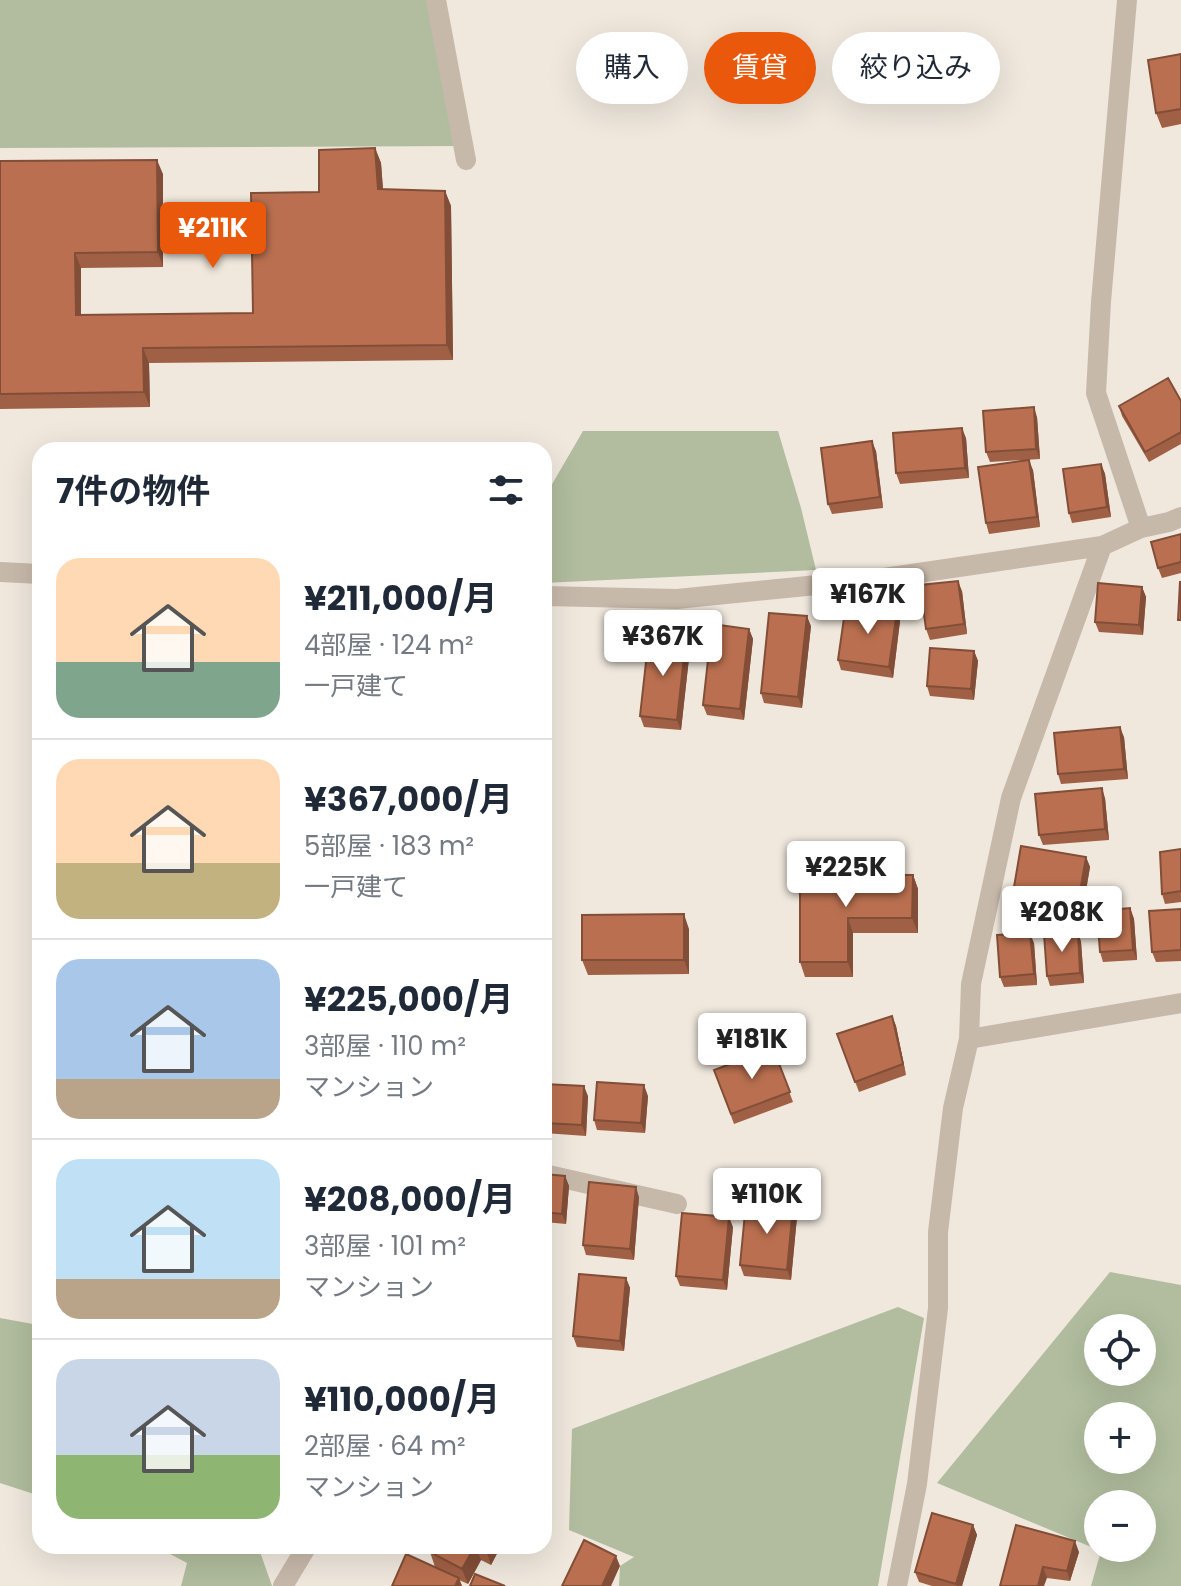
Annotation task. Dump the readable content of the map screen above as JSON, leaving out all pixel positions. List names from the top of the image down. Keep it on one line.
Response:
{"page":{"chip":["購入","賃貸","絞り込み"],"price":["¥211K","¥167K","¥367K","¥225K","¥208K","¥181K","¥110K"],"heading":"7件の物件","list":[{"name":"¥211,000/月","note":"4部屋 · 124 m² · 一戸建て"},{"name":"¥367,000/月","note":"5部屋 · 183 m² · 一戸建て"},{"name":"¥225,000/月","note":"3部屋 · 110 m² · マンション"},{"name":"¥208,000/月","note":"3部屋 · 101 m² · マンション"},{"name":"¥110,000/月","note":"2部屋 · 64 m² · マンション"}],"map_buttons":["+","−"]}}
